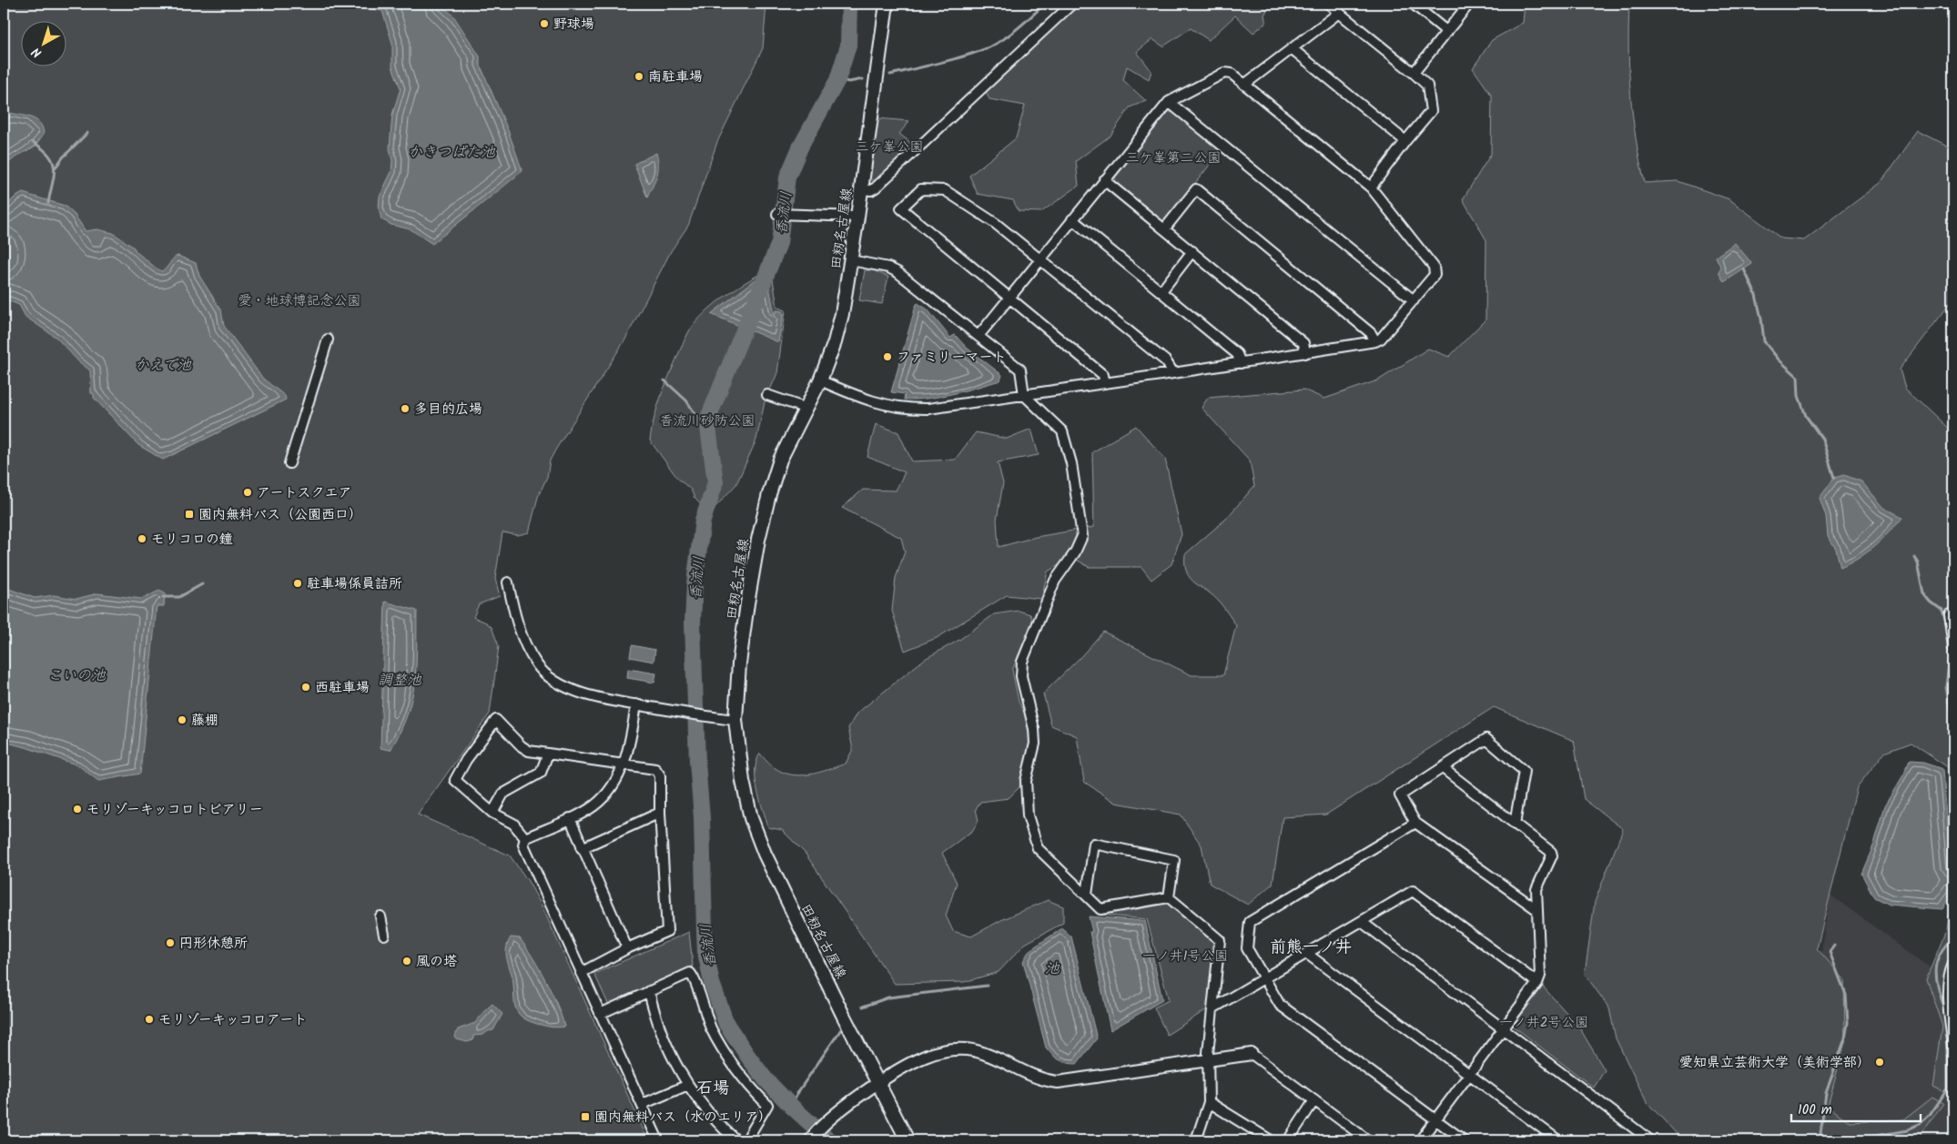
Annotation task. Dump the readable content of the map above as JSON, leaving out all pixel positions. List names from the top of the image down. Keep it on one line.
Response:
{"streets":{"main road":["田籾名古屋線"]},"districts":["前熊一ノ井","石場"],"water":["かきつばた池","香流川","かえで池","こいの池","調整池","池"],"parks":["三ケ峯公園","三ケ峯第二公園","愛・地球博記念公園","香流川砂防公園","一ノ井1号公園","一ノ井2号公園"],"places":{"other":["野球場","南駐車場","ファミリーマート","多目的広場","アートスクエア","モリコロの鐘","駐車場係員詰所","西駐車場","藤棚","モリゾーキッコロトピアリー","円形休憩所","風の塔","モリゾーキッコロアート","愛知県立芸術大学（美術学部）"],"transit":["園内無料バス（公園西口）","園内無料バス（水のエリア）"]},"scale_bar":"100 m","north":"bottom left"}
